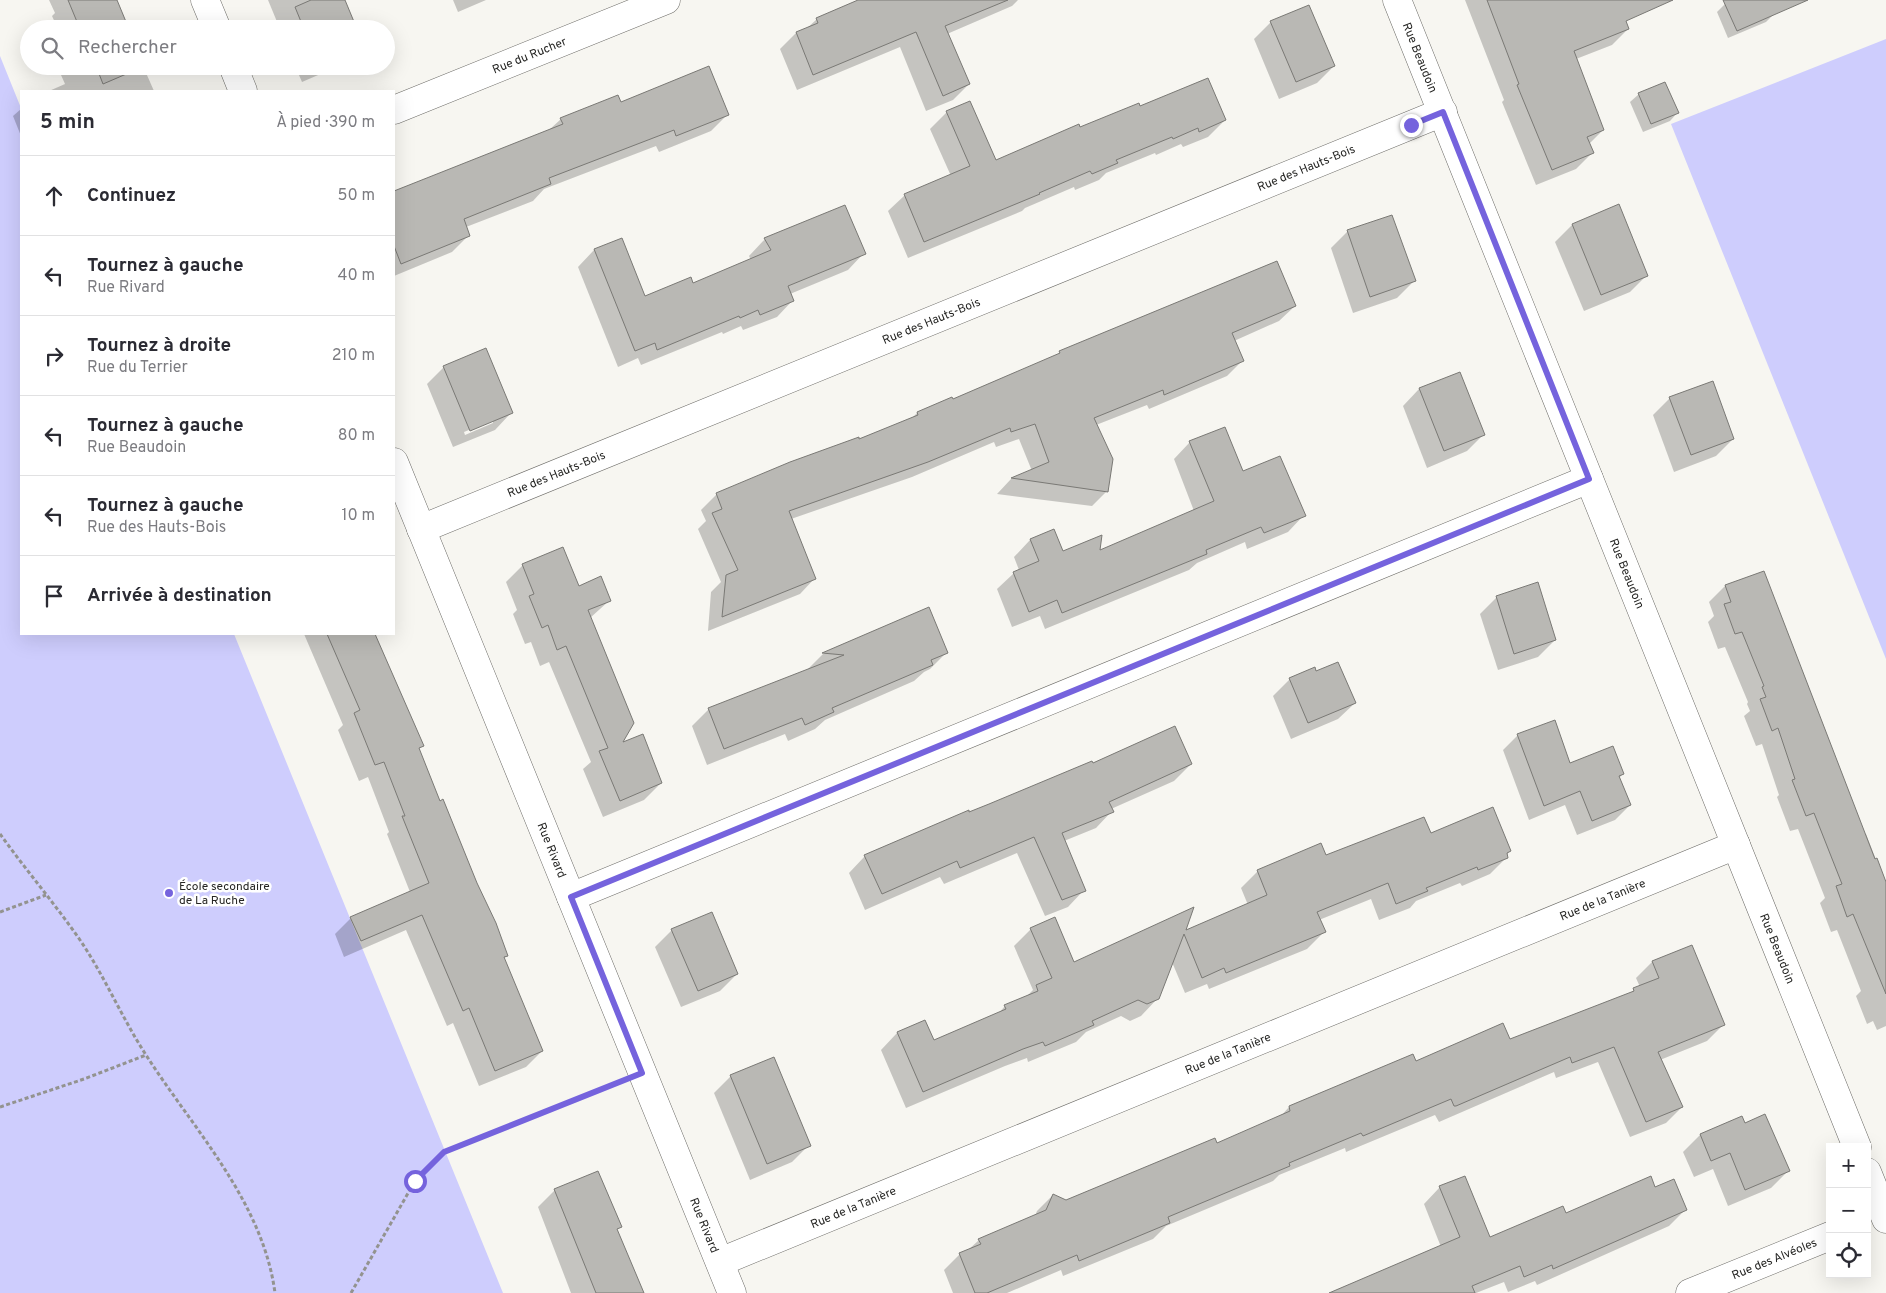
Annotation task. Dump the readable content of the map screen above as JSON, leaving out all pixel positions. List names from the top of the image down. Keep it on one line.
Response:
{"streets":{"street":["Rue du Rucher","Rue Beaudoin","Rue des Hauts-Bois","Rue Rivard","Rue de la Tanière","Rue des Alvéoles"]},"crossings":[["Rue Beaudoin","Rue des Hauts-Bois"],["Rue Beaudoin","Rue de la Tanière"],["Rue des Hauts-Bois","Rue Rivard"],["Rue Rivard","Rue de la Tanière"]],"places":["École secondaire de La Ruche"],"page":{"search":"Rechercher","heading":["5 min","À pied · 390 m"],"list":[["Continuez","50 m"],["Tournez à gauche","Rue Rivard","40 m"],["Tournez à droite","Rue du Terrier","210 m"],["Tournez à gauche","Rue Beaudoin","80 m"],["Tournez à gauche","Rue des Hauts-Bois","10 m"],"Arrivée à destination"],"map_buttons":["+","−"]}}
